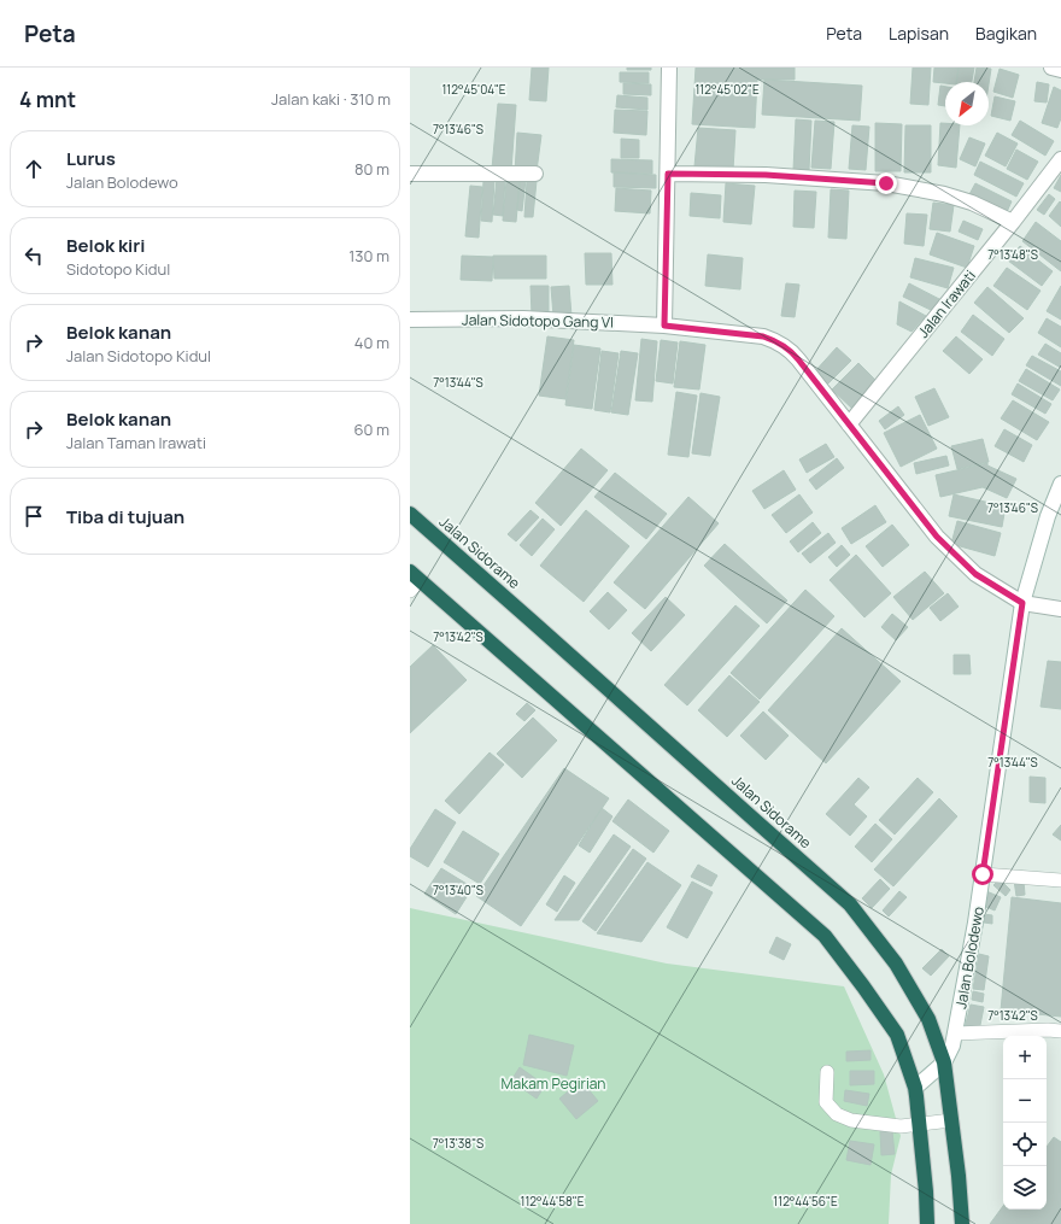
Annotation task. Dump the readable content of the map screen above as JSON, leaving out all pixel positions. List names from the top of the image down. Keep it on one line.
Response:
{"streets":{"highway":["Jalan Sidorame"],"street":["Jalan Irawati","Jalan Sidotopo Gang VI","Jalan Bolodewo"]},"crossings":[["Jalan Irawati","Jalan Sidotopo Gang VI"],["Jalan Sidotopo Gang VI","Jalan Bolodewo"],["Jalan Sidorame","Jalan Bolodewo"]],"parks":["Makam Pegirian"],"north":"bottom left","page":{"header":"Peta","nav":["Peta","Lapisan","Bagikan"],"heading":["4 mnt","Jalan kaki · 310 m"],"list":[["Lurus","Jalan Bolodewo","80 m"],["Belok kiri","Sidotopo Kidul","130 m"],["Belok kanan","Jalan Sidotopo Kidul","40 m"],["Belok kanan","Jalan Taman Irawati","60 m"],"Tiba di tujuan"],"map_buttons":["+","−"]},"coordinates":["112°45'02\"E","112°45'04\"E","7°13'46\"S","7°13'48\"S","7°13'44\"S","7°13'42\"S","7°13'40\"S","7°13'38\"S","112°44'58\"E","112°44'56\"E"]}
